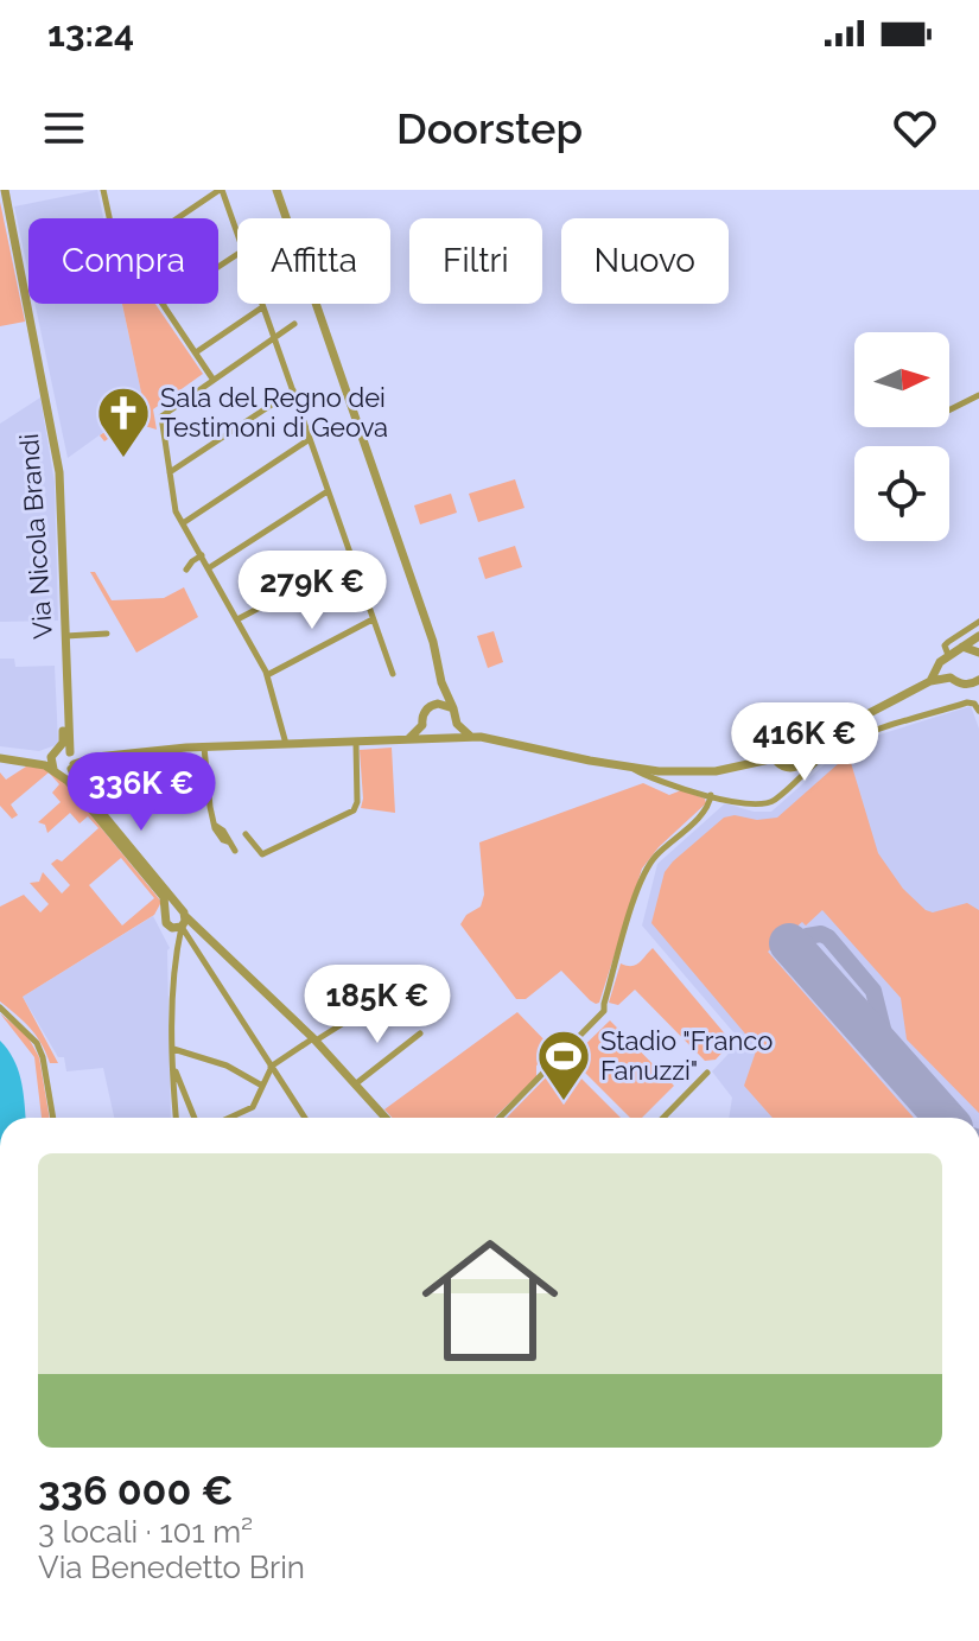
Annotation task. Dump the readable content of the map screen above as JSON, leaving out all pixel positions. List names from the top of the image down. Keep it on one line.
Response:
{"streets":{"street":["Via Nicola Brandi"]},"places":{"church":["Sala del Regno dei Testimoni di Geova"],"sports":["Stadio \"Franco Fanuzzi\""]},"north":"right","page":{"status":"13:24","header":"Doorstep","chip":["Compra","Affitta","Filtri","Nuovo"],"price":["279K €","416K €","336K €","185K €"],"list":[{"name":"336 000 €","note":"3 locali · 101 m² · Via Benedetto Brin"}]}}
